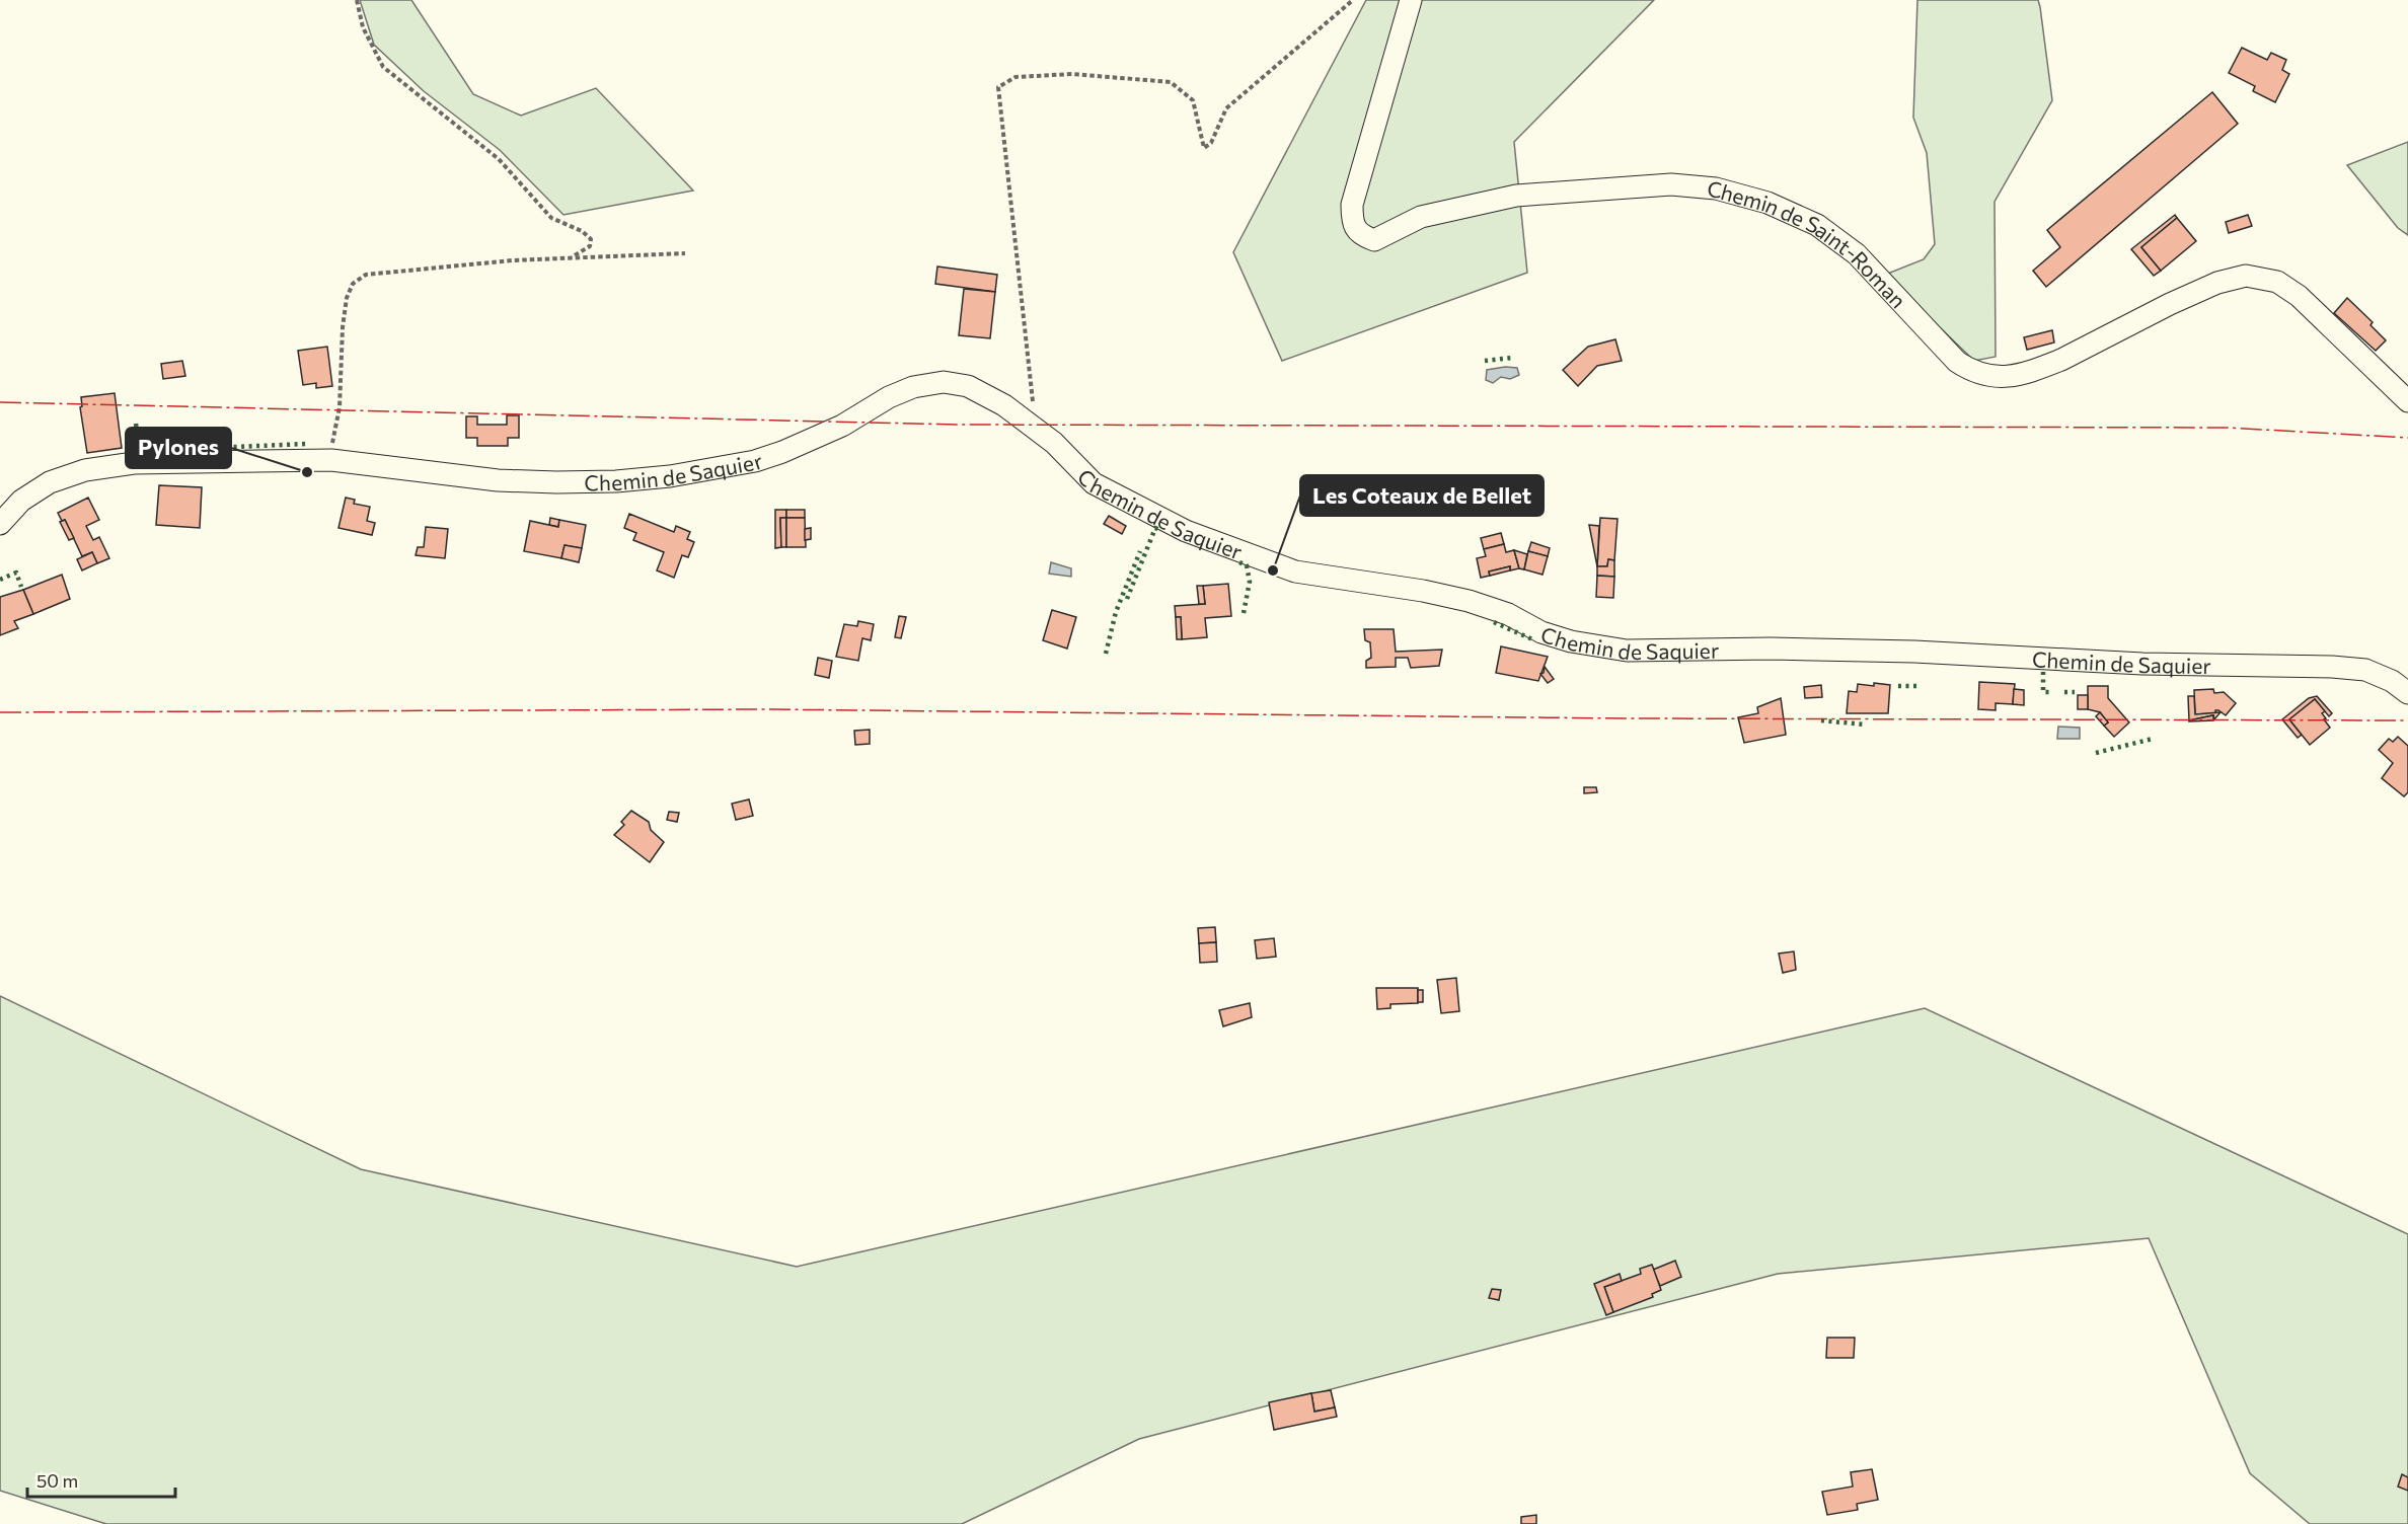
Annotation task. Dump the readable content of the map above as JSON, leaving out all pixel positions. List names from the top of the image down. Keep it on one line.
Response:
{"streets":{"street":["Chemin de Saint-Roman","Chemin de Saquier"]},"places":["Pylones","Les Coteaux de Bellet"],"scale_bar":"50 m"}
